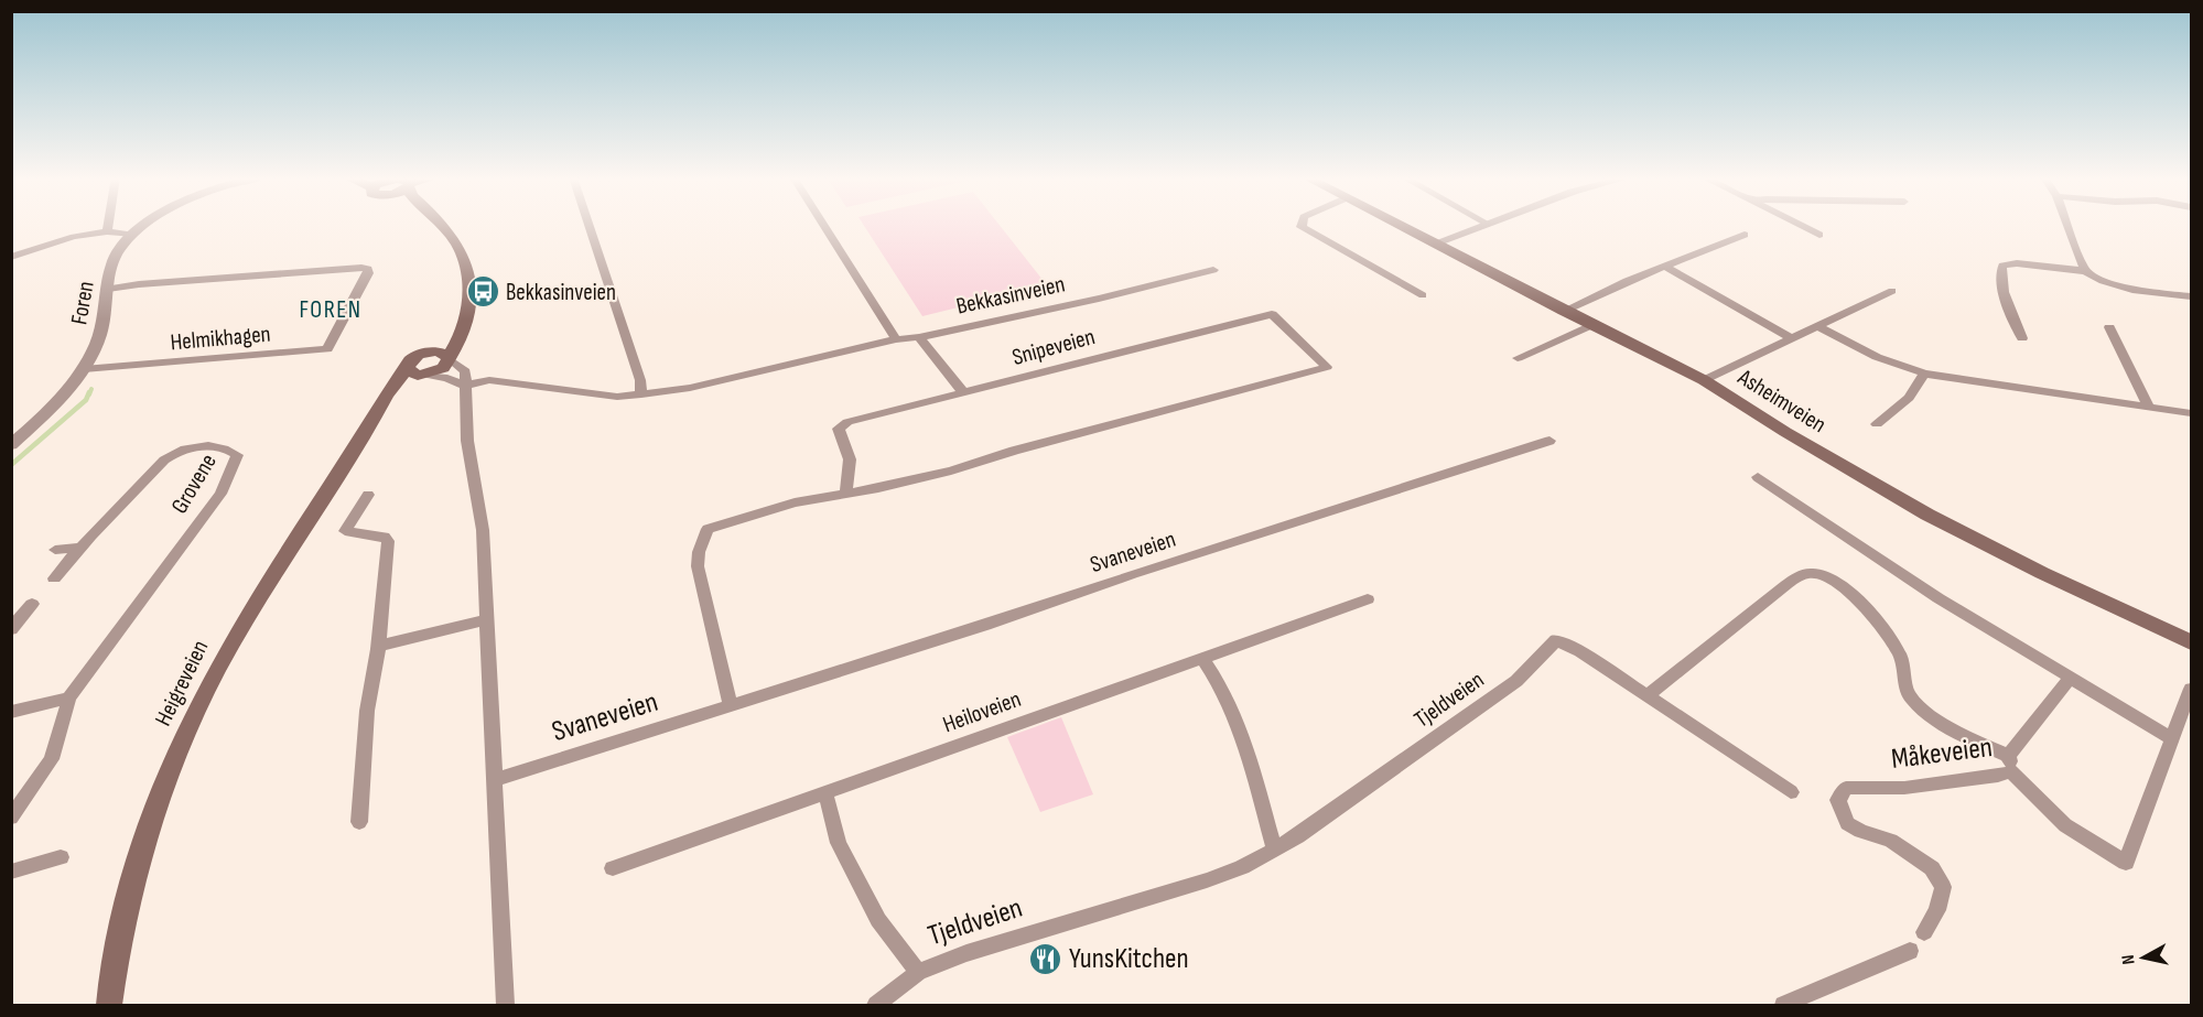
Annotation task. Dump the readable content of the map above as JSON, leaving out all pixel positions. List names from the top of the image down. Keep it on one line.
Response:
{"streets":{"main road":["Asheimveien","Heigreveien"],"street":["Bekkasinveien","Foren","Helmikhagen","Snipeveien","Grovene","Svaneveien","Tjeldveien","Heiloveien","Måkeveien"]},"crossings":[["Foren","Helmikhagen"],["Tjeldveien","Heiloveien"]],"districts":["FOREN"],"places":{"bus stop":["Bekkasinveien"],"restaurant":["YunsKitchen"]},"north":"left"}
